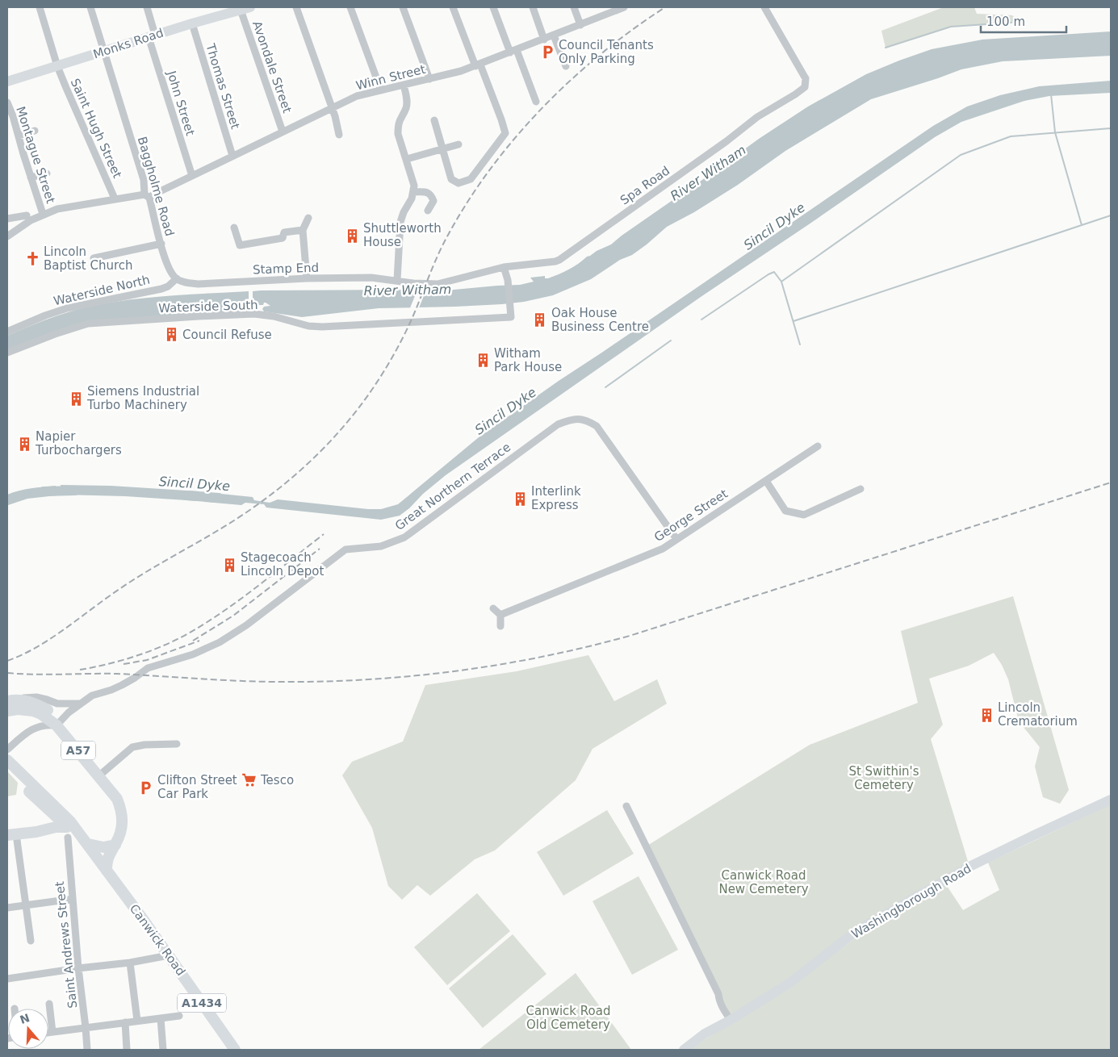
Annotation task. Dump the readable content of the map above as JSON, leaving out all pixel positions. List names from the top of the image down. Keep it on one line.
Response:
{"streets":{"main road":["Monks Road","A57","Washingborough Road","Canwick Road","A1434"],"street":["Avondale Street","Winn Street","Thomas Street","John Street","Saint Hugh Street","Montague Street","Spa Road","Baggholme Road","Stamp End","Waterside North","Waterside South","Great Northern Terrace","George Street","Saint Andrews Street"]},"crossings":[["Monks Road","Avondale Street"],["Monks Road","Thomas Street"],["Monks Road","John Street"],["Monks Road","Saint Hugh Street"],["Monks Road","Baggholme Road"],["Avondale Street","Winn Street"],["Winn Street","Thomas Street"],["Winn Street","John Street"],["Winn Street","Baggholme Road"],["Spa Road","Stamp End"],["Spa Road","Waterside South"],["Baggholme Road","Stamp End"],["Baggholme Road","Waterside North"],["Stamp End","Waterside North"],["Great Northern Terrace","George Street"],["Great Northern Terrace","A57"],["A57","Canwick Road"],["Canwick Road","Saint Andrews Street"],["Canwick Road","A1434"]],"water":["River Witham","Sincil Dyke"],"parks":["St Swithin's Cemetery","Canwick Road New Cemetery","Canwick Road Old Cemetery"],"places":{"parking":["Council Tenants Only Parking","Clifton Street Car Park"],"building":["Shuttleworth House","Oak House Business Centre","Council Refuse","Witham Park House","Siemens Industrial Turbo Machinery","Napier Turbochargers","Interlink Express","Stagecoach Lincoln Depot","Lincoln Crematorium"],"church":["Lincoln Baptist Church"],"supermarket":["Tesco"]},"scale_bar":"100 m","north":"top"}
